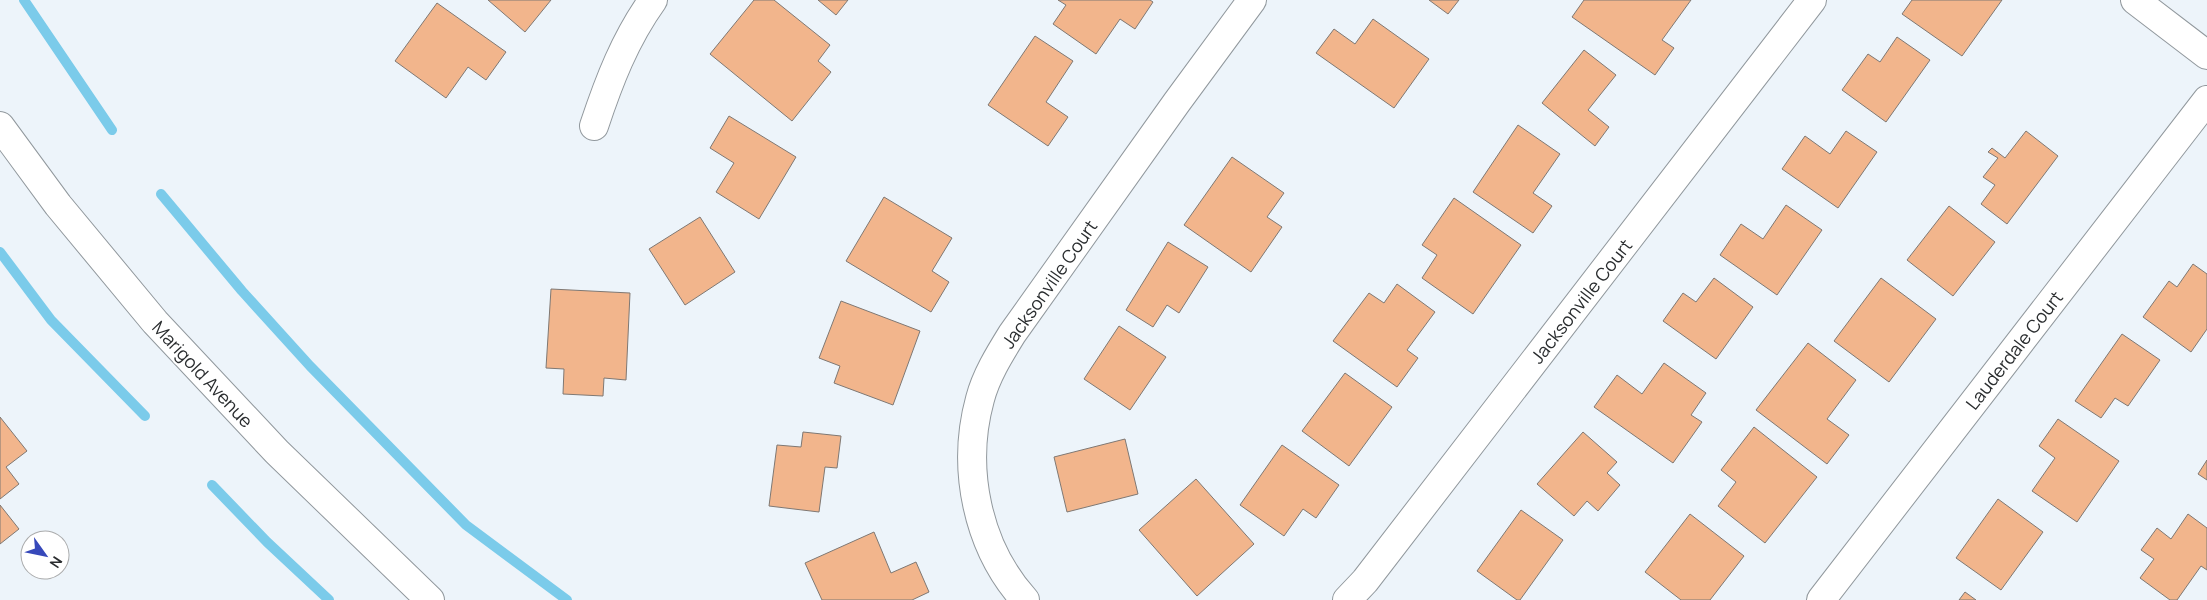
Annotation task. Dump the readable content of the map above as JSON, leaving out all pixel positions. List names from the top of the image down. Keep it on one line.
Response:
{"streets":{"street":["Jacksonville Court","Lauderdale Court","Marigold Avenue"]},"north":"bottom right"}
